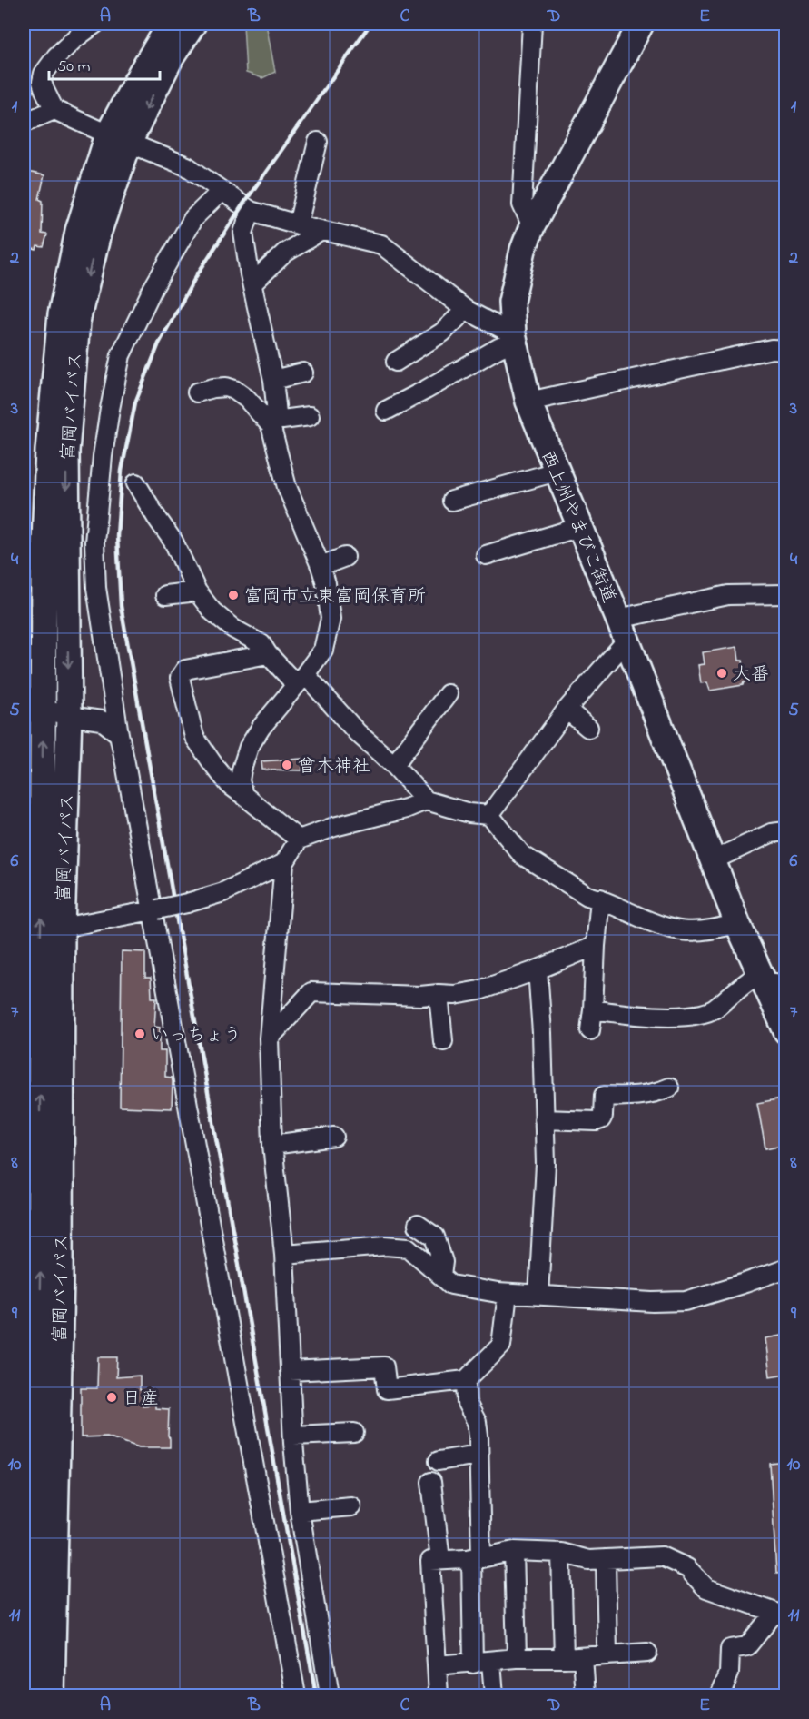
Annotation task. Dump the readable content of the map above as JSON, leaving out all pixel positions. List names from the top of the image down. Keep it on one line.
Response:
{"streets":{"highway":["富岡バイパス","西上州やまびこ街道"]},"places":["富岡市立東富岡保育所","大番","曾木神社","いっちょう","日産"],"scale_bar":"50 m","grid":{"columns":["A","B","C","D","E"],"rows":["1","2","3","4","5","6","7","8","9","10","11"]}}
